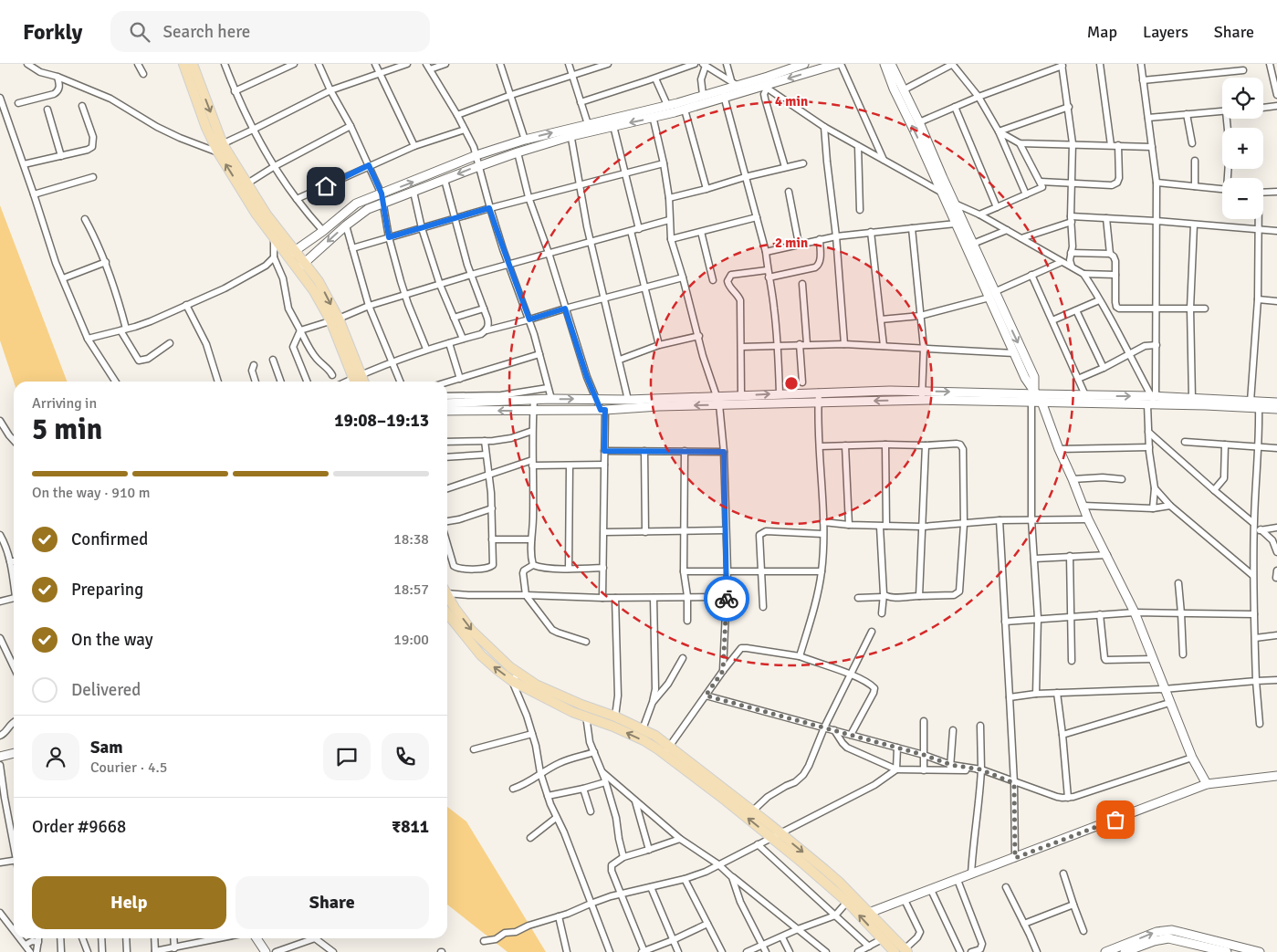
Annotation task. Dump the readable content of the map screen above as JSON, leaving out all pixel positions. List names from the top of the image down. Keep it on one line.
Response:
{"page":{"header":"Forkly","search":"Search here","nav":["Map","Layers","Share"],"map_buttons":["+","−"],"heading":["5 min","Arriving in","19:08–19:13"],"panel":["Sam","Courier · 4.5","Order #9668","₹811"],"bar":"On the way · 910 m","list":[["Confirmed","18:38"],["Preparing","18:57"],["On the way","19:00"],"Delivered"],"buttons":["Help","Share"]},"rings":["4 min","2 min"]}
